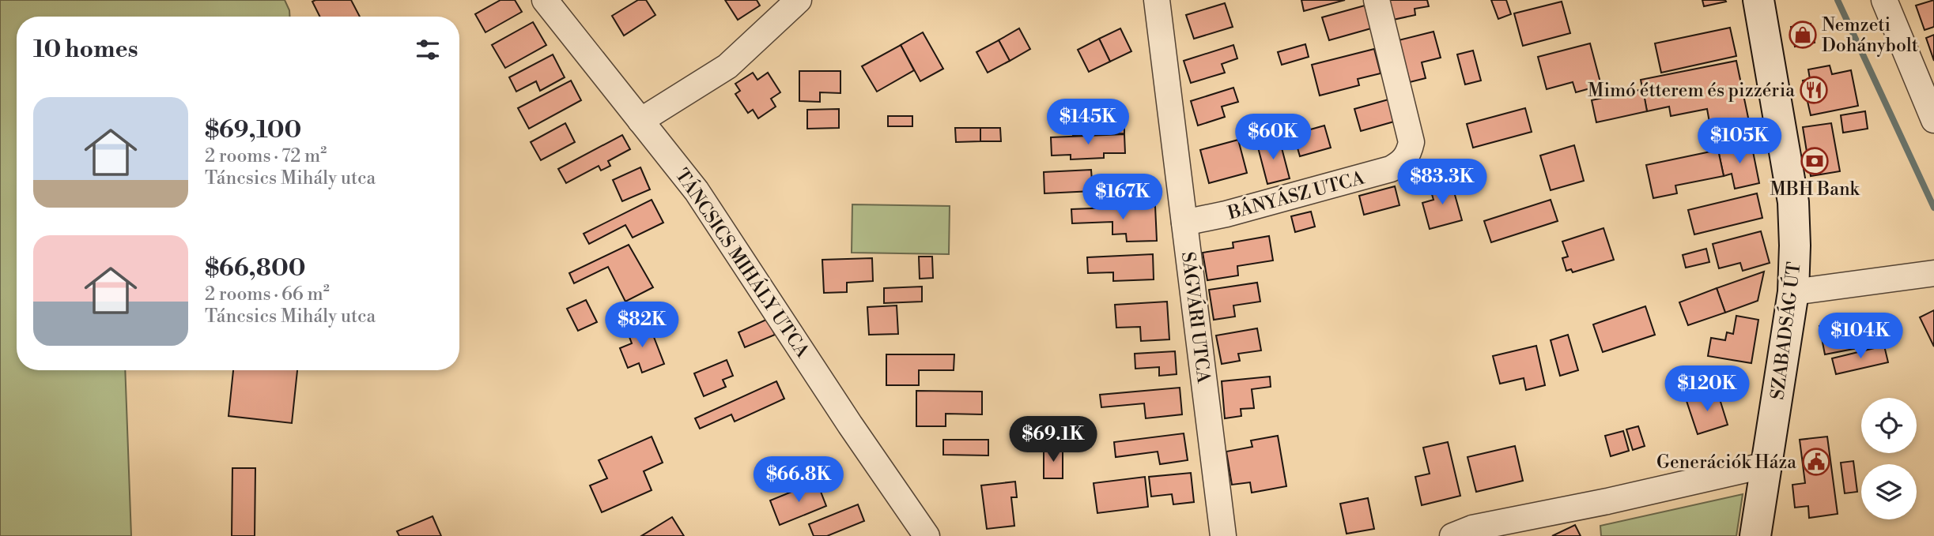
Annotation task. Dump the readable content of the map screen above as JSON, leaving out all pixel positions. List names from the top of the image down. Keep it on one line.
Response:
{"streets":{"main road":["SZABADSÁG ÚT"],"street":["BÁNYÁSZ UTCA","TÁNCSICS MIHÁLY UTCA","SÁGVÁRI UTCA"]},"crossings":[["BÁNYÁSZ UTCA","SÁGVÁRI UTCA"]],"places":{"shop":["Nemzeti Dohánybolt"],"restaurant":["Mimó étterem és pizzéria"],"bank":["MBH Bank"],"public building":["Generációk Háza"]},"page":{"heading":"10 homes","list":[{"name":"$69,100","note":"2 rooms · 72 m² · Táncsics Mihály utca"},{"name":"$66,800","note":"2 rooms · 66 m² · Táncsics Mihály utca"}],"price":["$145K","$60K","$105K","$83.3K","$167K","$82K","$104K","$120K","$69.1K","$66.8K"]}}
